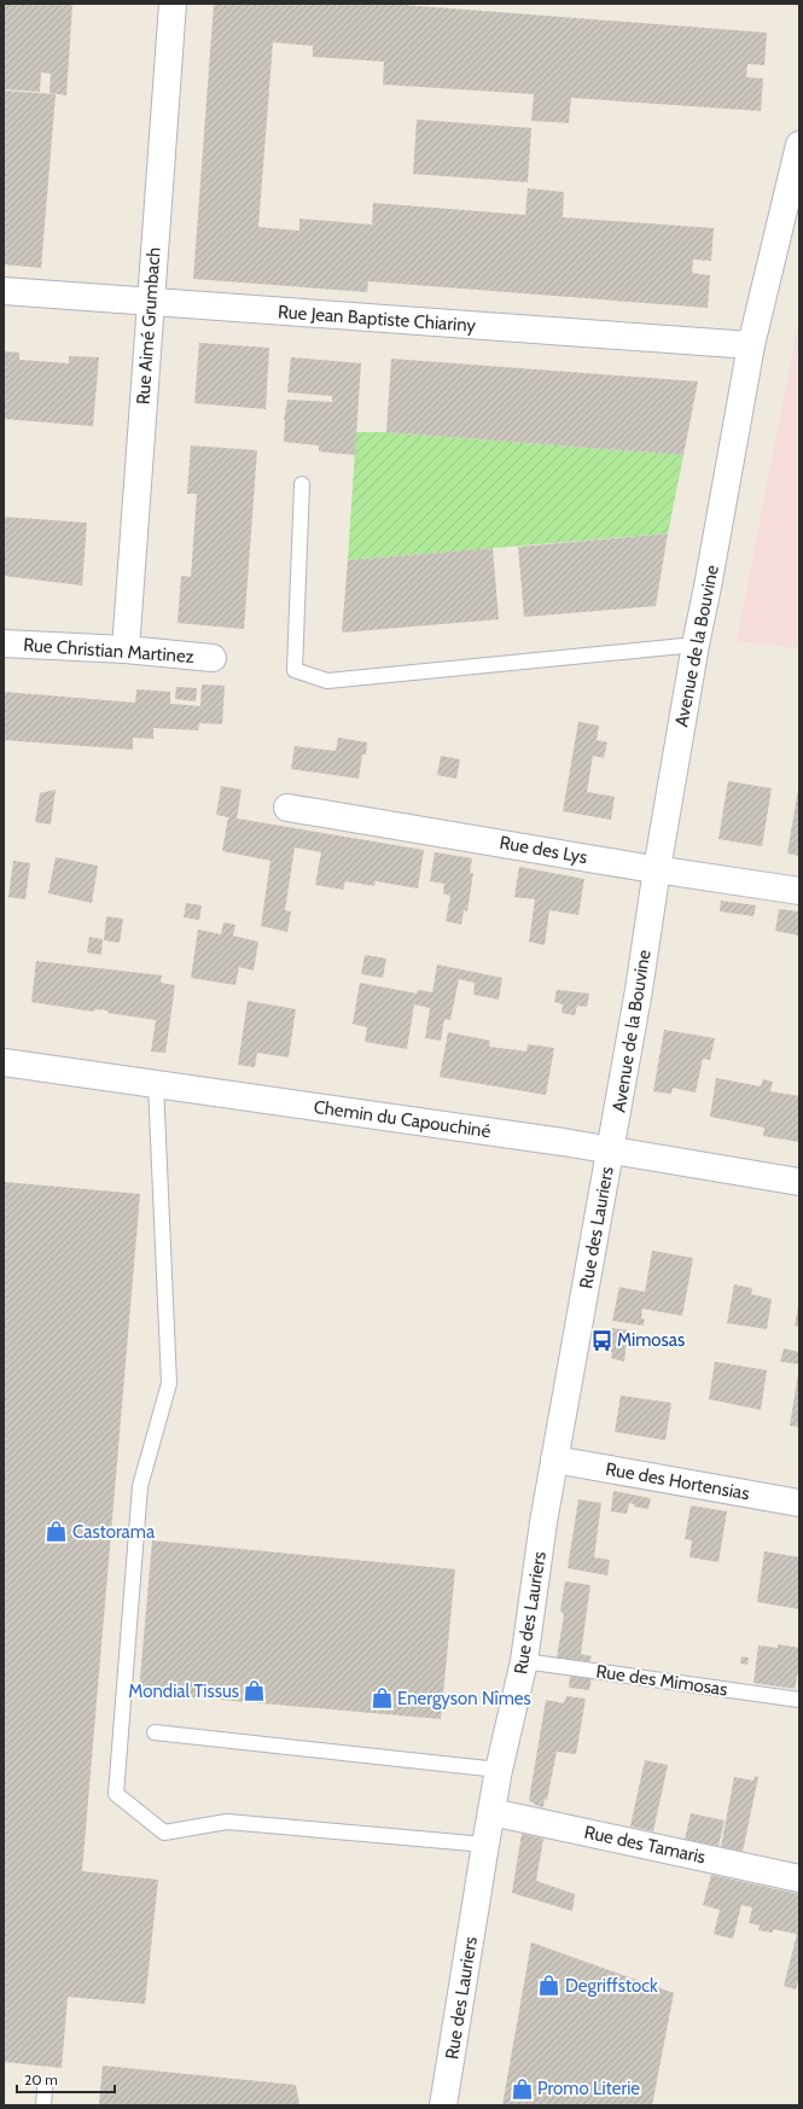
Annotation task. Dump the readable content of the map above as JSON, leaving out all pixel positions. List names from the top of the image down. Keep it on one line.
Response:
{"streets":{"street":["Rue Jean Baptiste Chiariny","Rue Aimé Grumbach","Avenue de la Bouvine","Rue Christian Martinez","Rue des Lys","Chemin du Capouchiné","Rue des Lauriers","Rue des Hortensias","Rue des Tamaris"],"lane":["Rue des Mimosas"]},"crossings":[["Rue Jean Baptiste Chiariny","Rue Aimé Grumbach"],["Rue Jean Baptiste Chiariny","Avenue de la Bouvine"],["Rue Aimé Grumbach","Rue Christian Martinez"],["Avenue de la Bouvine","Rue des Lys"],["Avenue de la Bouvine","Chemin du Capouchiné"],["Avenue de la Bouvine","Rue des Lauriers"],["Chemin du Capouchiné","Rue des Lauriers"],["Rue des Lauriers","Rue des Hortensias"],["Rue des Lauriers","Rue des Mimosas"],["Rue des Lauriers","Rue des Tamaris"]],"places":{"bus stop":["Mimosas"],"shop":["Castorama","Mondial Tissus","Energyson Nîmes","Degriffstock","Promo Literie"]},"scale_bar":"20 m"}
